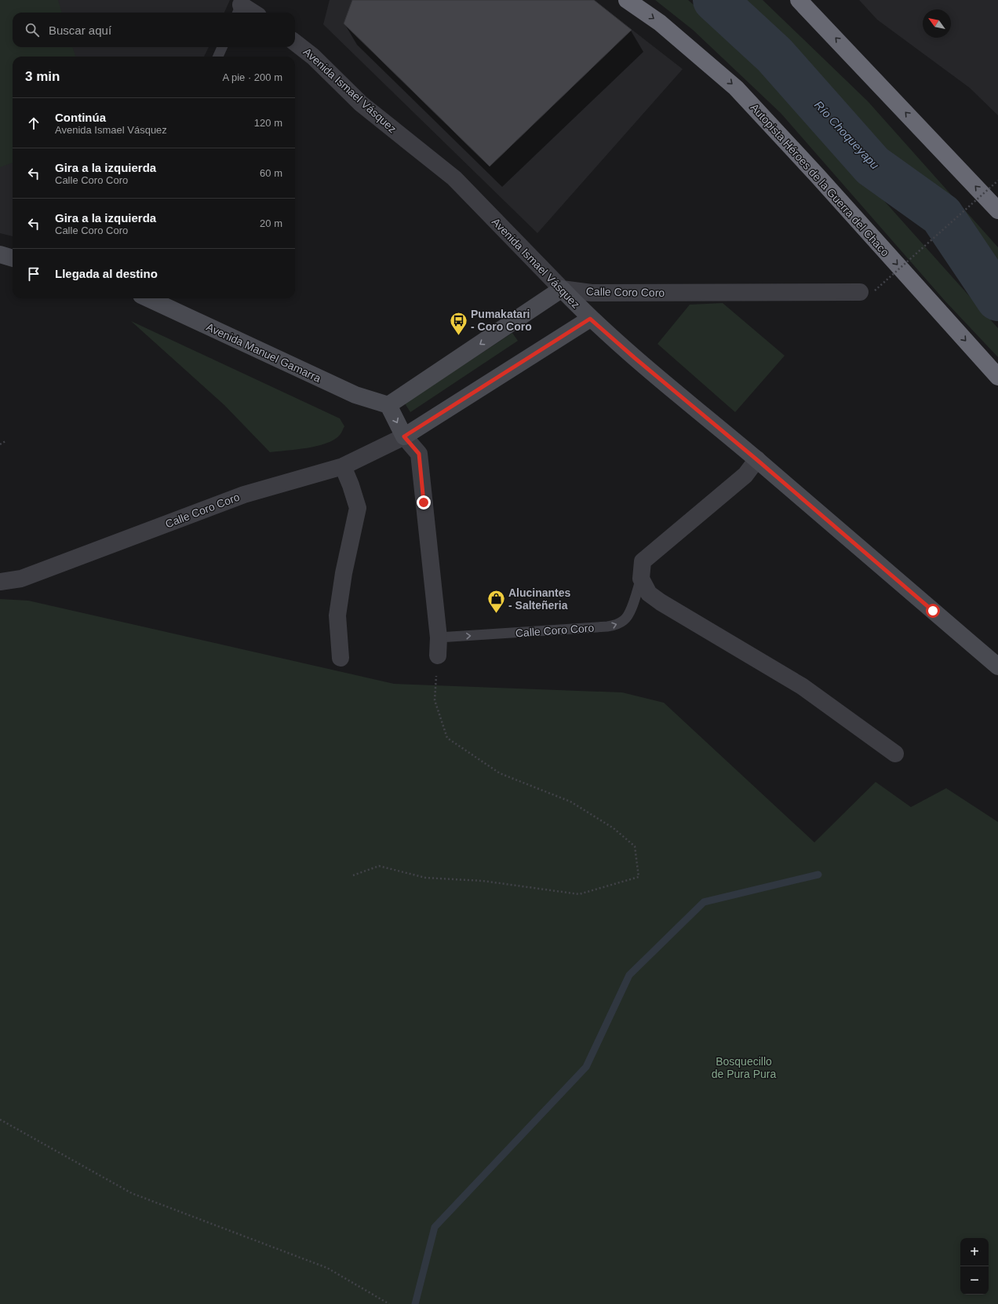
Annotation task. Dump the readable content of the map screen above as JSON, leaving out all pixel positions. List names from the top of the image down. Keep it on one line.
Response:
{"streets":{"highway":["Autopista Héroes de la Guerra del Chaco"],"main road":["Avenida Ismael Vásquez","Calle Coro Coro","Avenida Manuel Gamarra"]},"crossings":[["Avenida Ismael Vásquez","Calle Coro Coro"]],"water":["Río Choqueyapu"],"parks":["Bosquecillo de Pura Pura"],"places":{"bus stop":["Pumakatari - Coro Coro"],"shop":["Alucinantes - Salteñeria"]},"north":"top left","page":{"search":"Buscar aquí","heading":["3 min","A pie · 200 m"],"list":[["Continúa","Avenida Ismael Vásquez","120 m"],["Gira a la izquierda","Calle Coro Coro","60 m"],["Gira a la izquierda","Calle Coro Coro","20 m"],"Llegada al destino"],"map_buttons":["+","−"]}}
